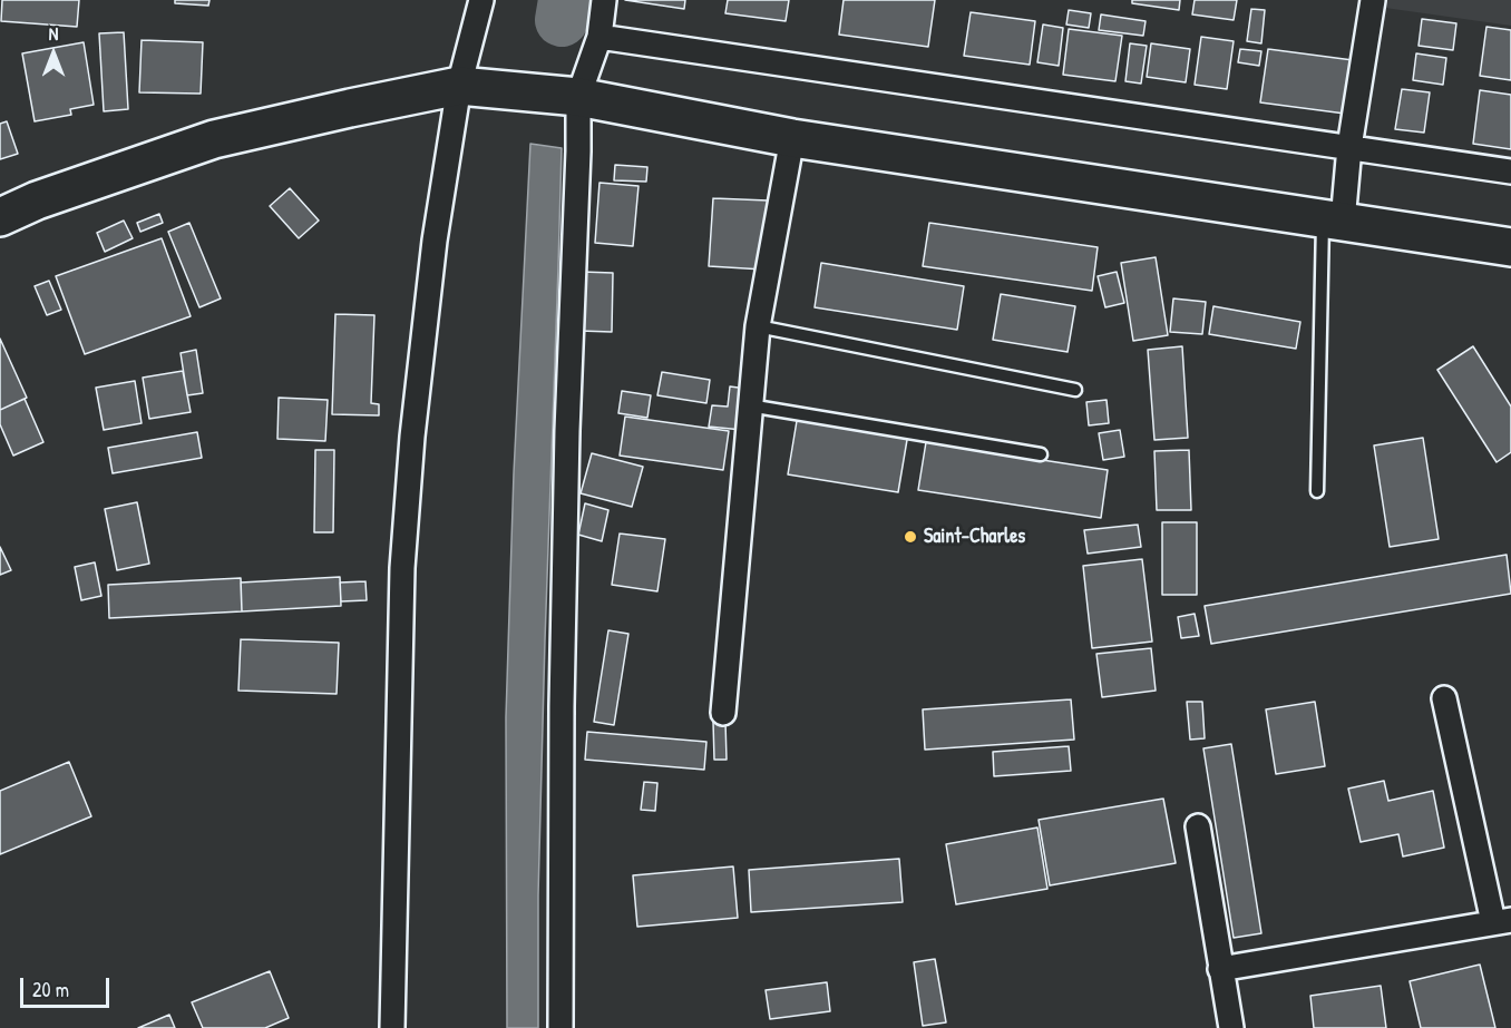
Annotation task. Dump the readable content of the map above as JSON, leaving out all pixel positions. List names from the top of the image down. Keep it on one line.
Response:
{"places":["Saint-Charles"],"scale_bar":"20 m","north":"top"}
